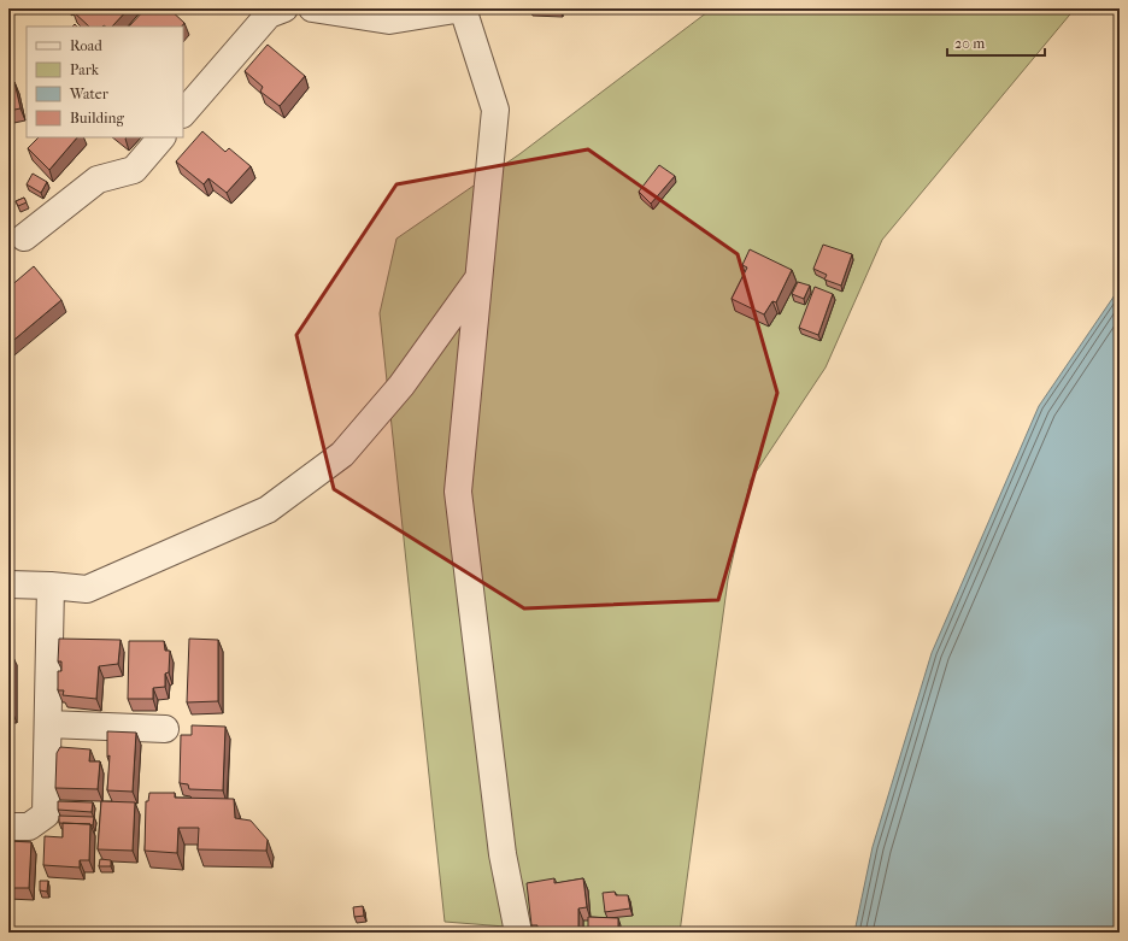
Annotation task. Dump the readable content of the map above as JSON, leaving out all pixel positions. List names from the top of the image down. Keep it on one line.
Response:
{"legend":["Road","Park","Water","Building"],"scale_bar":"20 m"}
